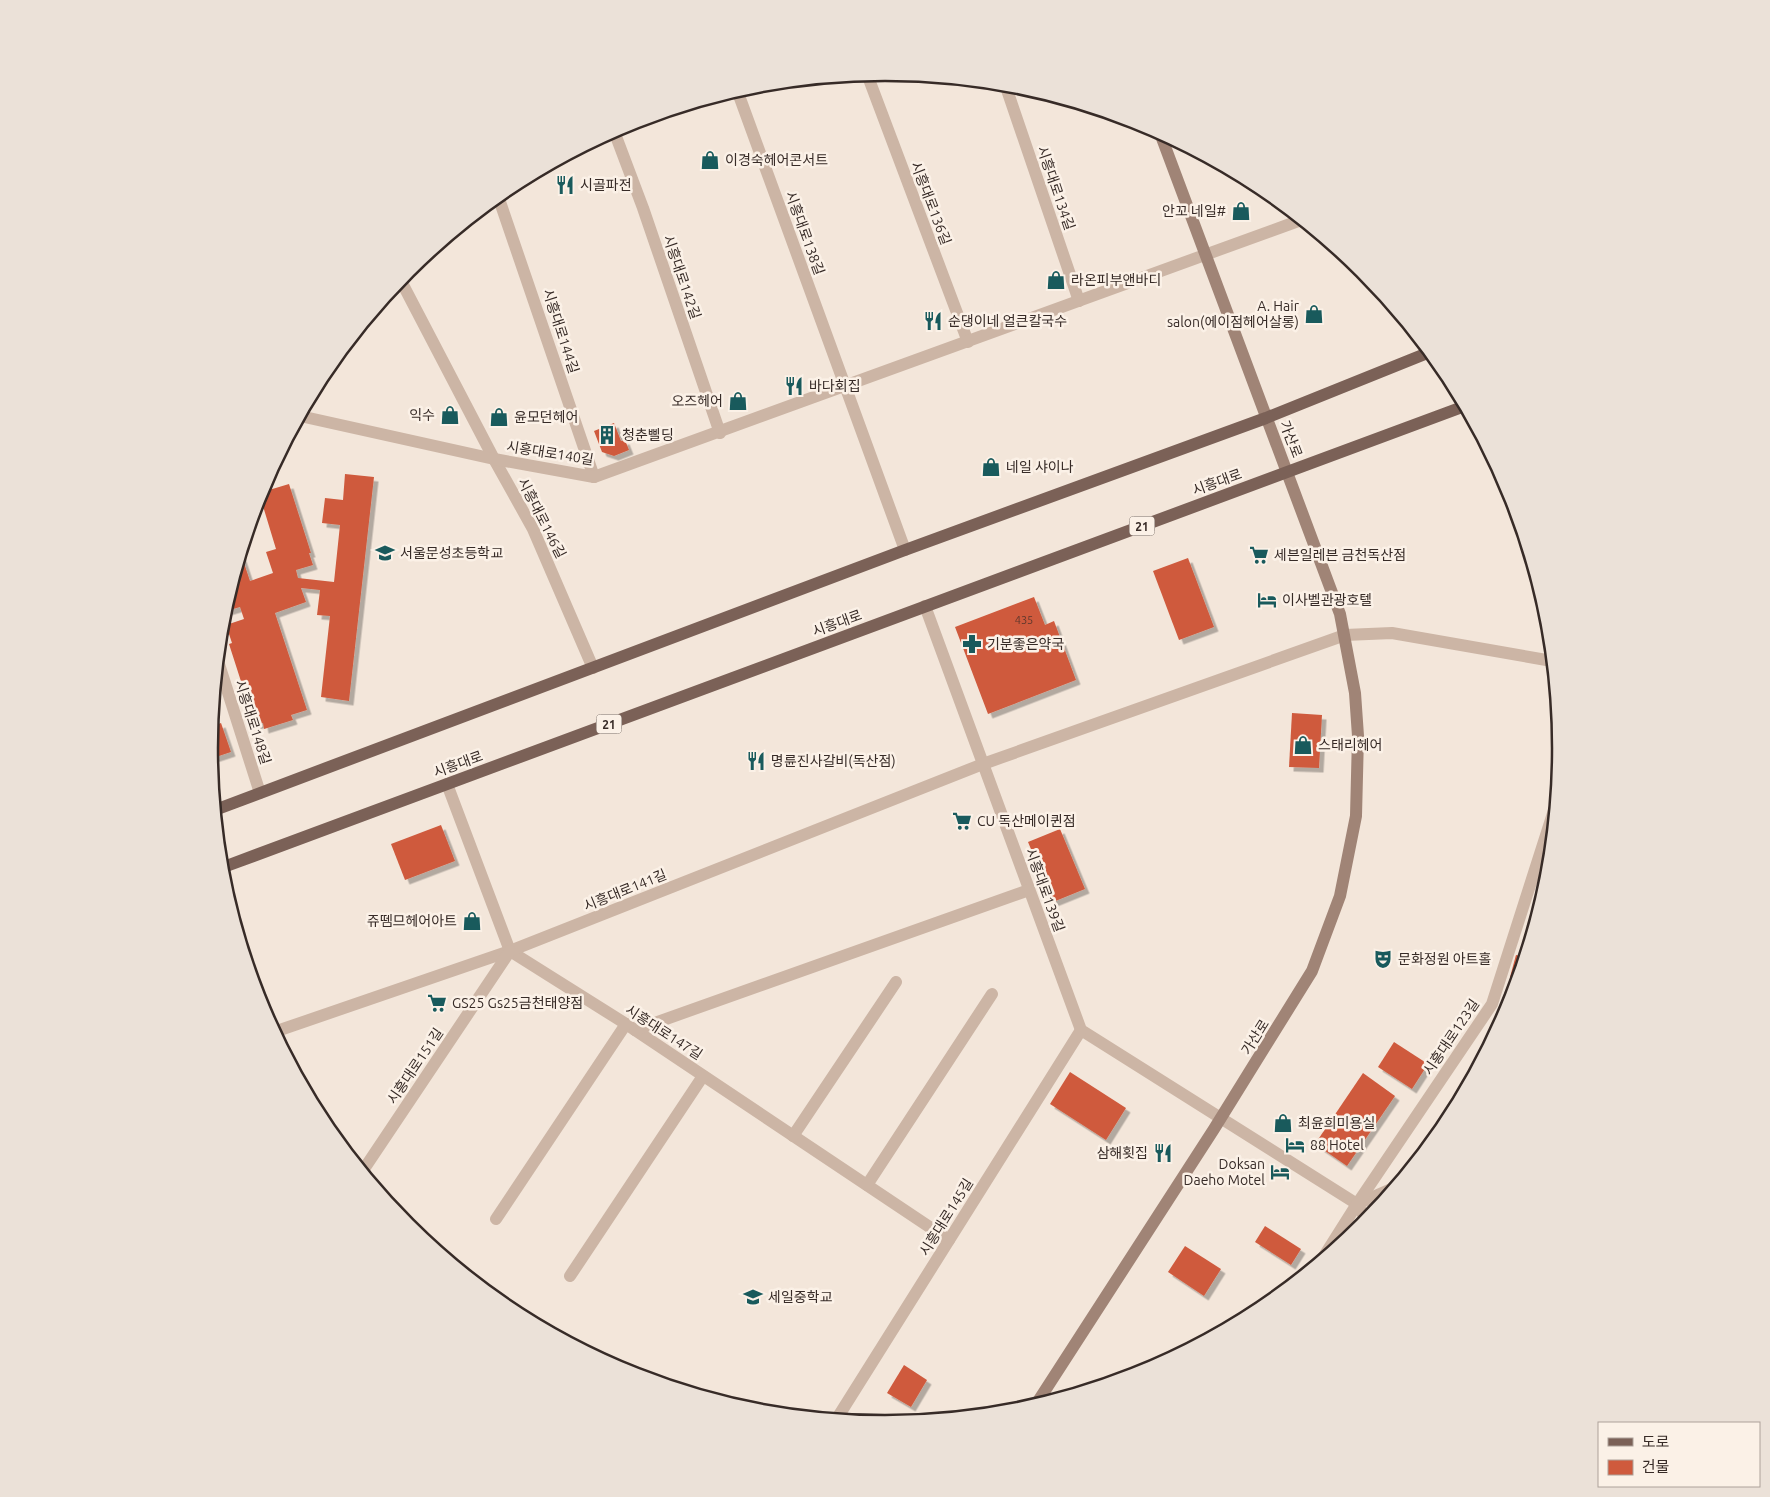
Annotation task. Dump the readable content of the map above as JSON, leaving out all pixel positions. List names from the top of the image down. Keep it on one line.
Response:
{"streets":{"main road":["가산로","시흥대로","21"],"street":["시흥대로134길","시흥대로136길","시흥대로138길","시흥대로142길","시흥대로144길","시흥대로140길","시흥대로146길","시흥대로148길","시흥대로141길","시흥대로139길","시흥대로147길","시흥대로123길","시흥대로151길","시흥대로145길"]},"crossings":[["시흥대로138길","시흥대로140길"],["시흥대로142길","시흥대로140길"],["시흥대로144길","시흥대로140길"],["가산로","시흥대로"],["시흥대로140길","시흥대로146길"],["시흥대로","시흥대로139길"],["시흥대로141길","시흥대로139길"],["시흥대로141길","시흥대로147길"],["시흥대로141길","시흥대로151길"],["시흥대로139길","시흥대로145길"],["시흥대로147길","시흥대로151길"],["시흥대로147길","시흥대로145길"]],"places":{"shop":["이경숙헤어콘서트","안꼬 네일#","라온피부앤바디","A. Hair salon(에이점헤어살롱)","오즈헤어","익수","윤모던헤어","네일 샤이나","스태리헤어","쥬뗌므헤어아트","최윤희미용실"],"restaurant":["시골파전","순댕이네 얼큰칼국수","바다회집","명륜진사갈비(독산점)","삼해횟집"],"building":["청춘삘딩"],"school or university":["서울문성초등학교","세일중학교"],"supermarket":["세븐일레븐 금천독산점","CU 독산메이퀸점","GS25 Gs25금천태양점"],"hotel":["이사벨관광호텔","88 Hotel","Doksan Daeho Motel"],"pharmacy":["기분좋은약국"],"theatre":["문화정원 아트홀"]},"house_numbers":["435"],"legend":["도로","건물"]}
